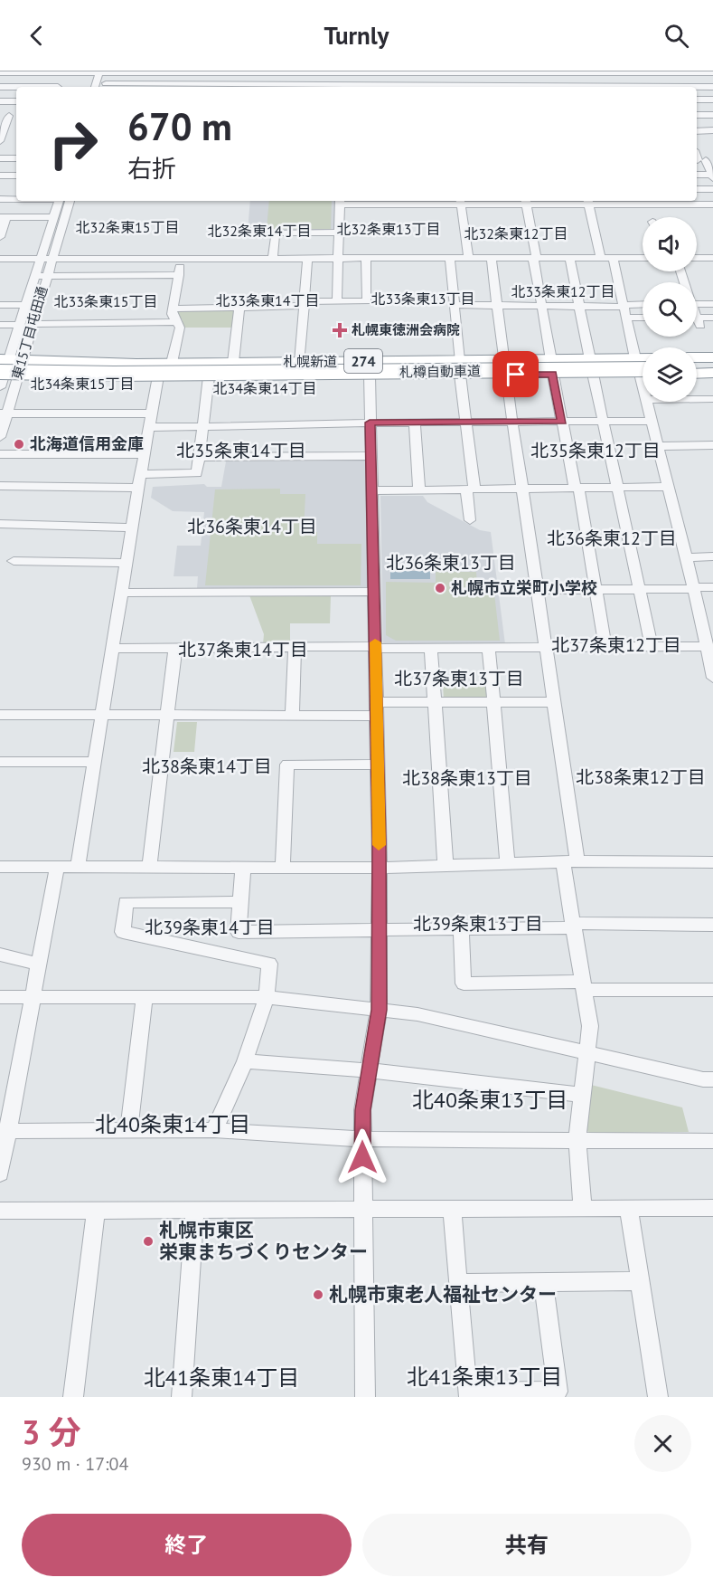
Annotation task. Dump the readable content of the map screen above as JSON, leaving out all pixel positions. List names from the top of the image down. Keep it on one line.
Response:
{"streets":{"highway":["274","札幌新道","札樽自動車道"],"street":["東15丁目屯田通"]},"crossings":[["東15丁目屯田通","札幌新道"],["東15丁目屯田通","札樽自動車道"],["札幌新道","札樽自動車道"]],"districts":["北32条東15丁目","北32条東13丁目","北32条東14丁目","北32条東12丁目","北33条東12丁目","北33条東13丁目","北33条東14丁目","北33条東15丁目","北34条東15丁目","北34条東14丁目","北35条東14丁目","北35条東12丁目","北36条東14丁目","北36条東12丁目","北36条東13丁目","北37条東12丁目","北37条東14丁目","北37条東13丁目","北38条東14丁目","北38条東12丁目","北38条東13丁目","北39条東13丁目","北39条東14丁目","北40条東13丁目","北40条東14丁目","北41条東13丁目","北41条東14丁目"],"places":{"health":["札幌東徳洲会病院"],"other":["北海道信用金庫","札幌市立栄町小学校","札幌市東区 栄東まちづくりセンター","札幌市東老人福祉センター"]},"page":{"header":"Turnly","turn":["670 m","右折"],"heading":["3 分","930 m · 17:04"],"buttons":["終了","共有"]}}
